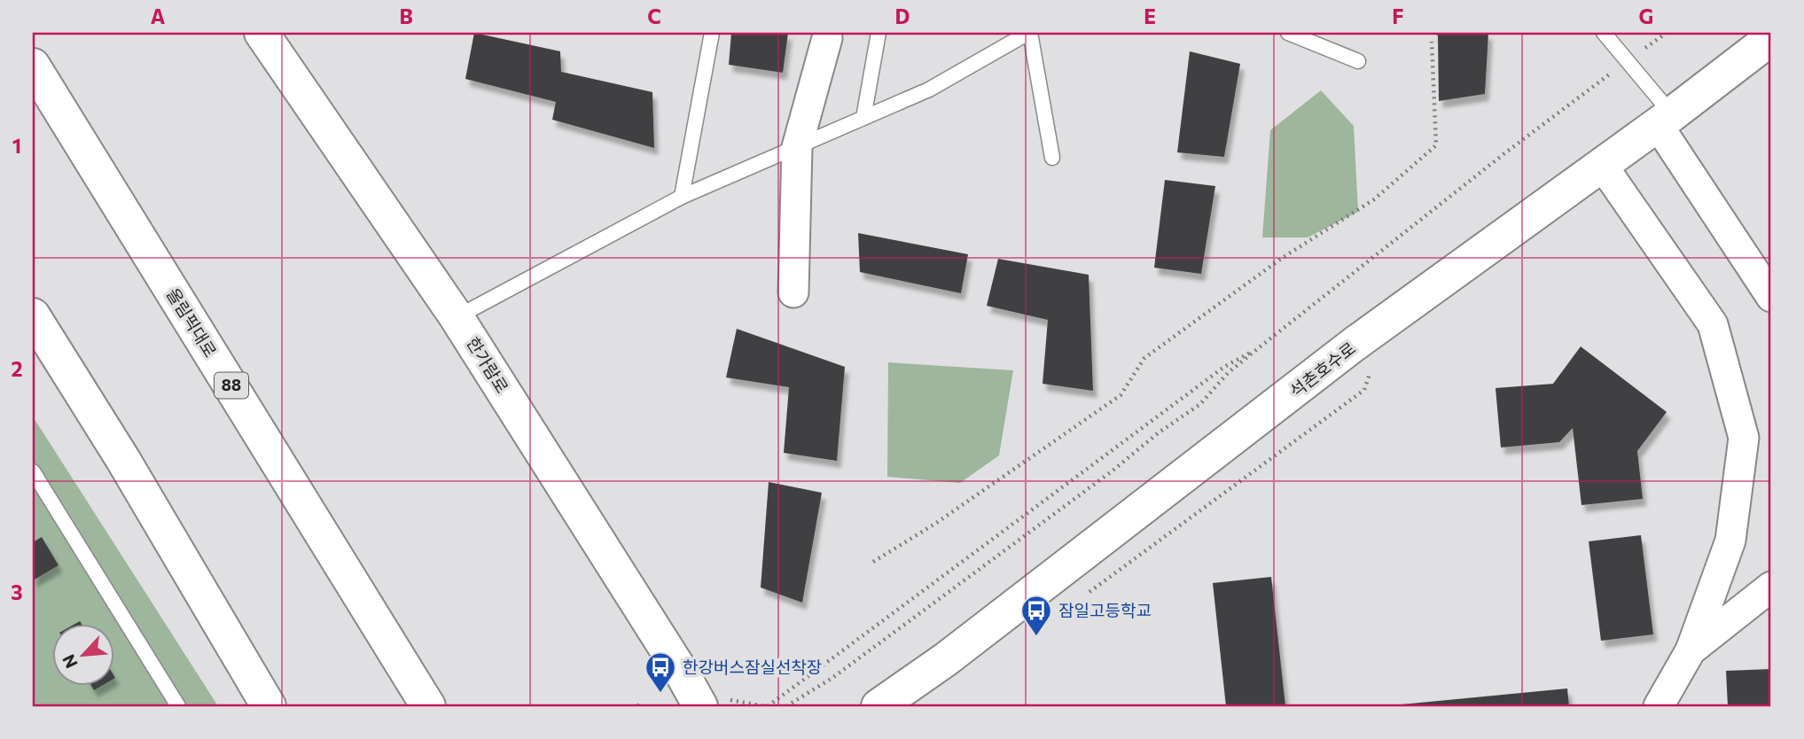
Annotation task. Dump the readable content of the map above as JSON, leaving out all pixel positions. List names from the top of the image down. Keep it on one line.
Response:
{"streets":{"main road":["올림픽대로","한가람로","석촌호수로","88"]},"places":{"bus stop":["잠일고등학교","한강버스잠실선착장"]},"north":"bottom left","grid":{"columns":["A","B","C","D","E","F","G"],"rows":["1","2","3"]}}
